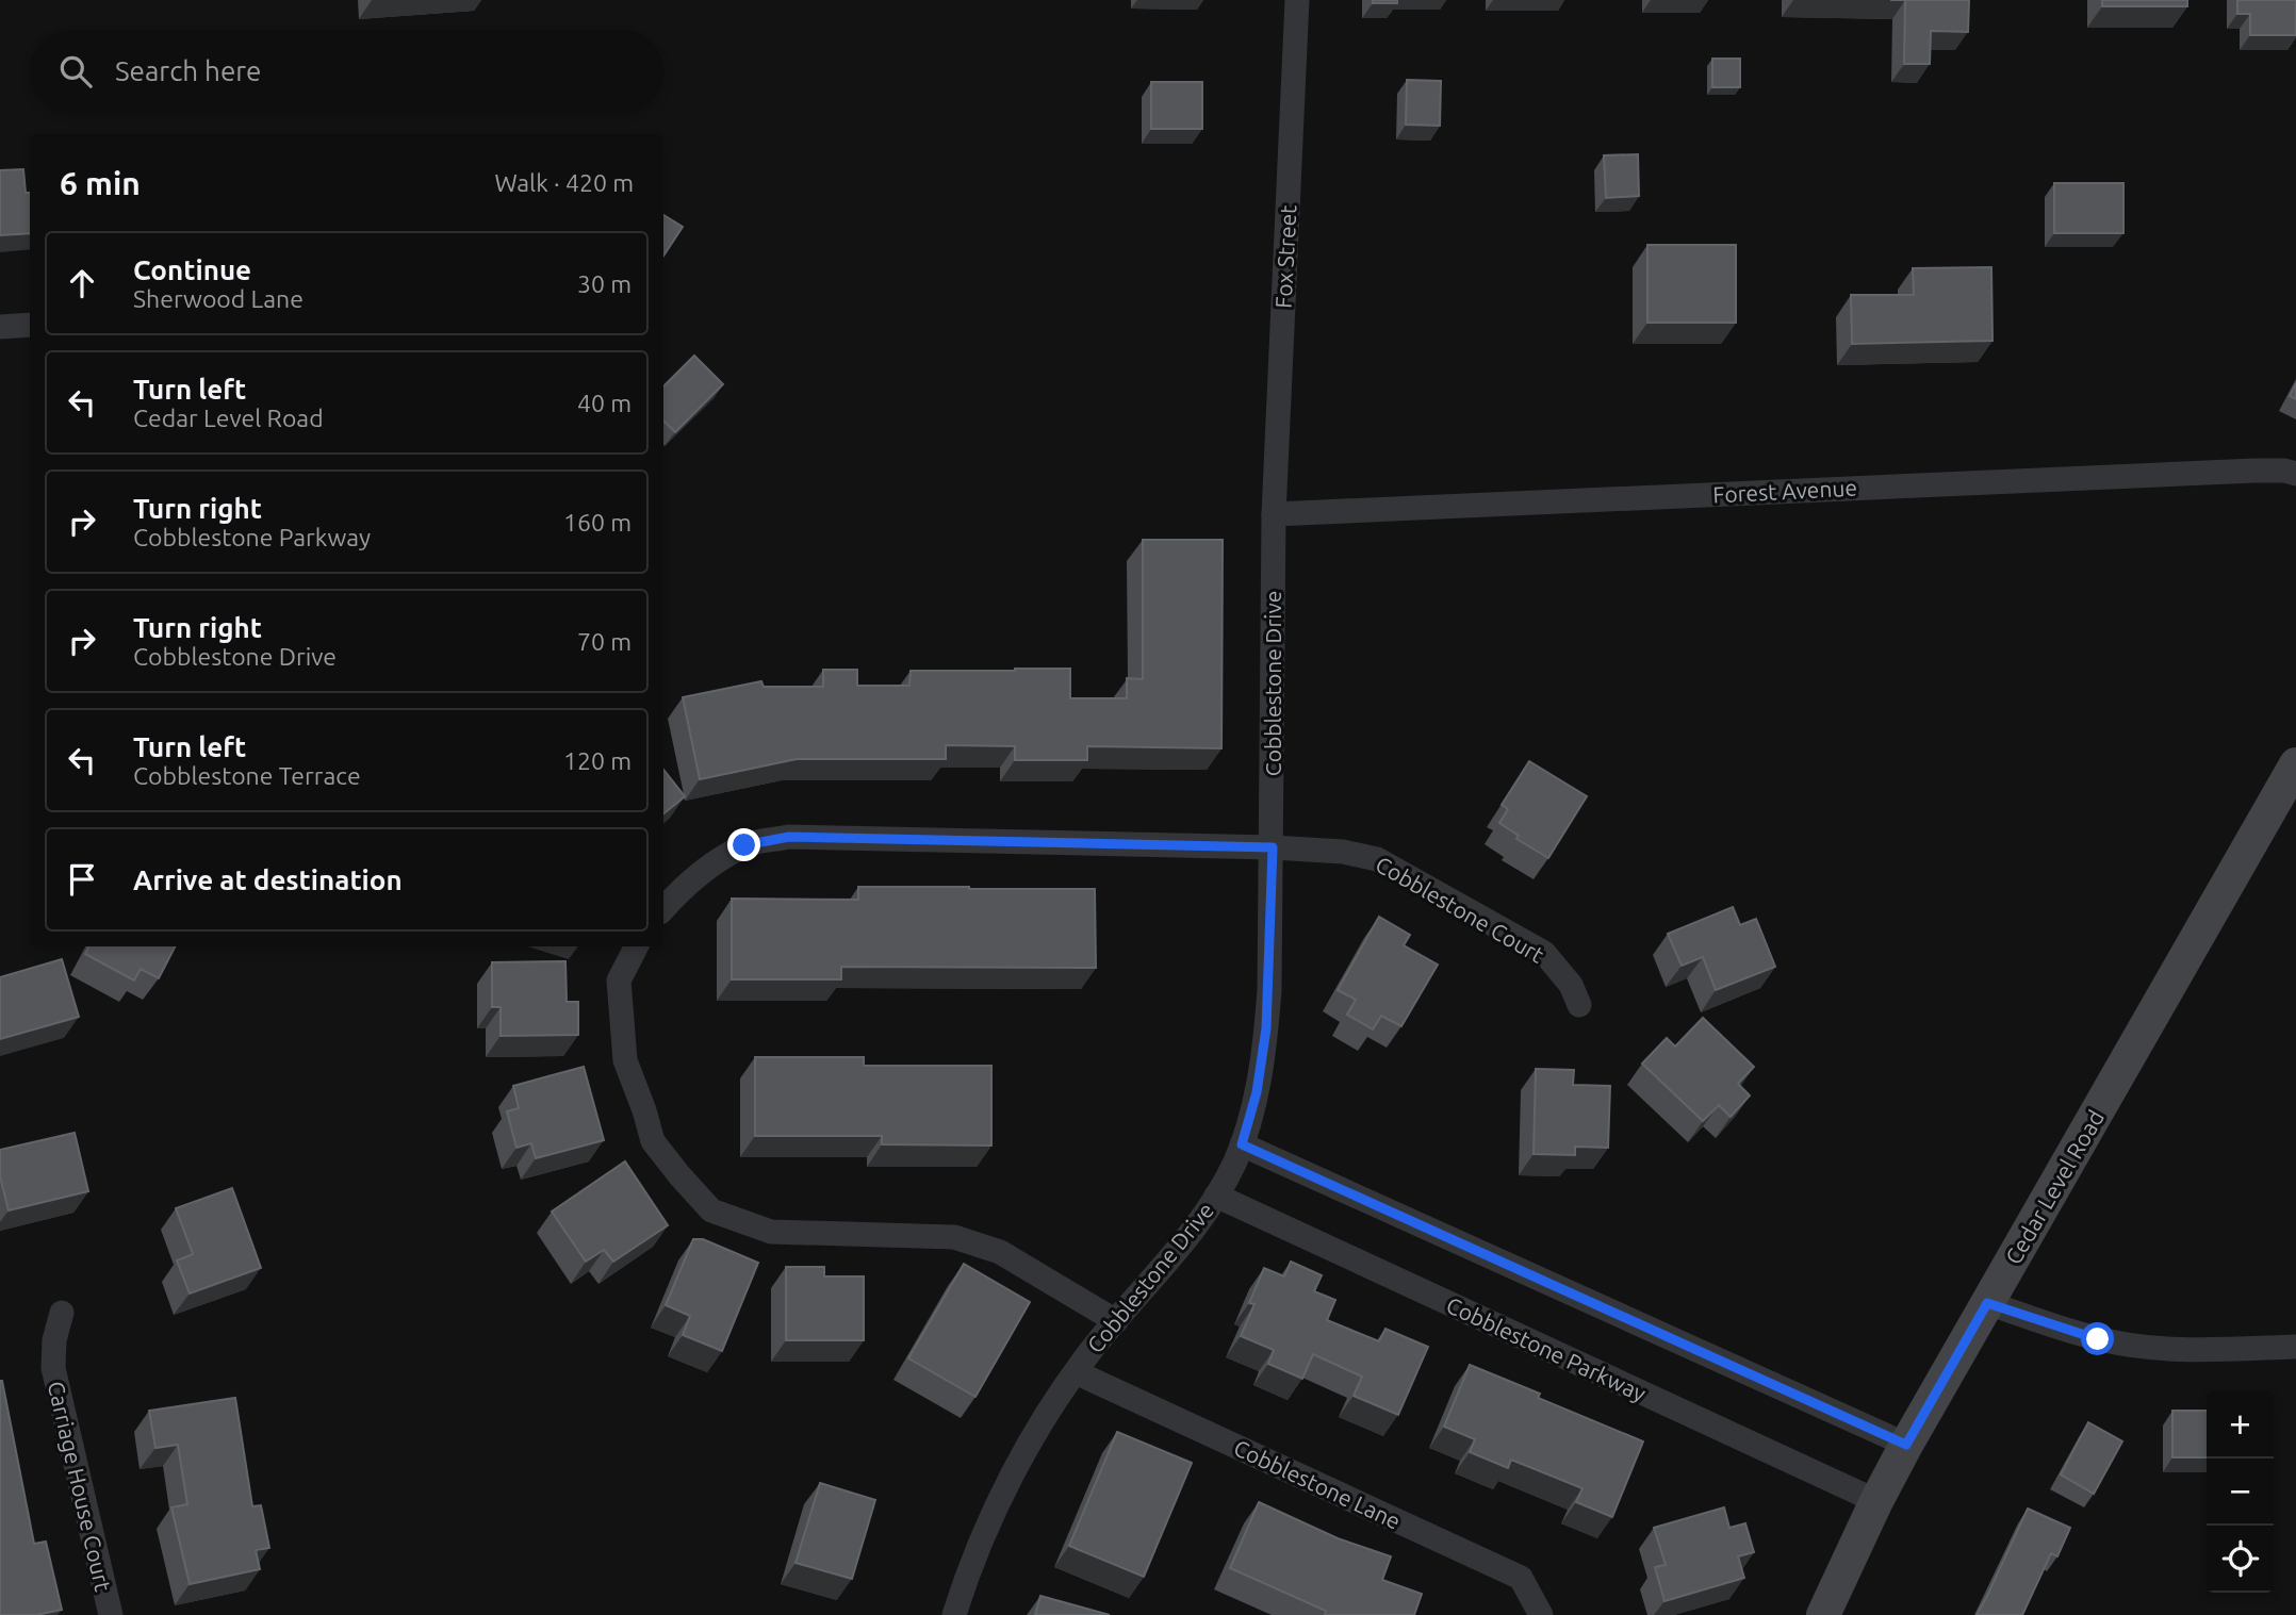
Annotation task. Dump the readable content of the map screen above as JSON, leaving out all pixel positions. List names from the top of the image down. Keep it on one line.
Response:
{"streets":{"main road":["Cedar Level Road"],"street":["Fox Street","Forest Avenue","Cobblestone Drive","Cobblestone Court","Cobblestone Parkway","Cobblestone Lane","Carriage House Court"]},"crossings":[["Fox Street","Forest Avenue"],["Fox Street","Cobblestone Drive"],["Forest Avenue","Cobblestone Drive"],["Cobblestone Drive","Cobblestone Court"],["Cobblestone Drive","Cobblestone Parkway"],["Cobblestone Drive","Cobblestone Lane"],["Cedar Level Road","Cobblestone Parkway"]],"page":{"search":"Search here","heading":["6 min","Walk · 420 m"],"list":[["Continue","Sherwood Lane","30 m"],["Turn left","Cedar Level Road","40 m"],["Turn right","Cobblestone Parkway","160 m"],["Turn right","Cobblestone Drive","70 m"],["Turn left","Cobblestone Terrace","120 m"],"Arrive at destination"],"map_buttons":["+","−"]}}
